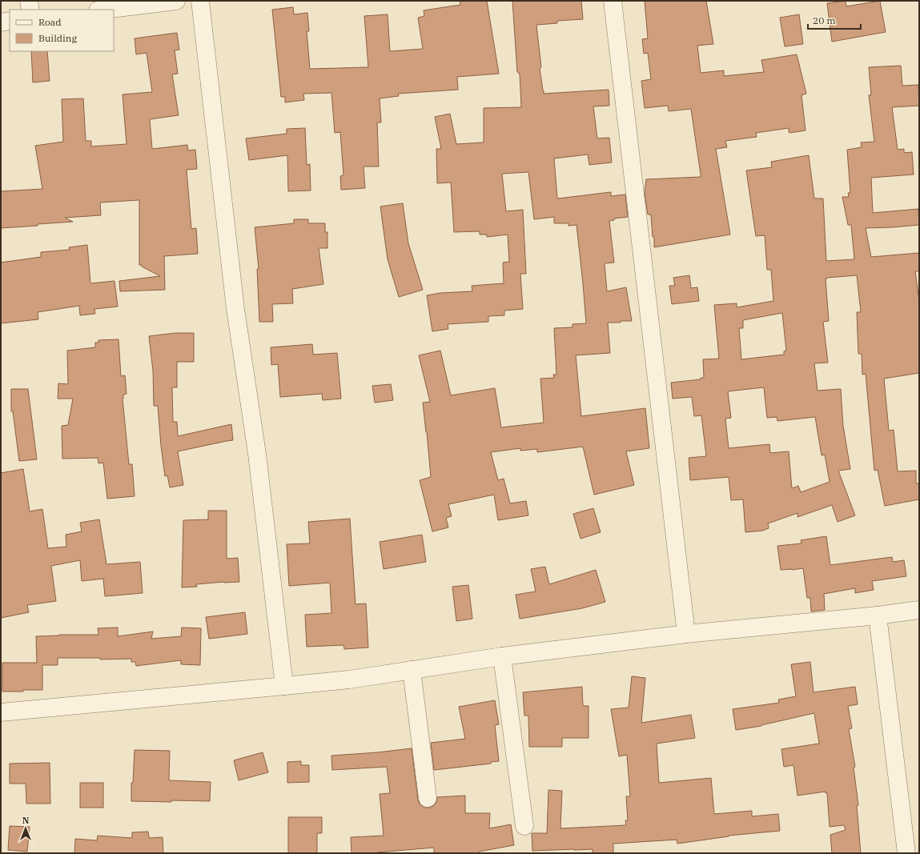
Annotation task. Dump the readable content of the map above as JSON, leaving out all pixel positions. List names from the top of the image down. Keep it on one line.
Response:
{"legend":["Road","Building"],"scale_bar":"20 m","north":"top"}
